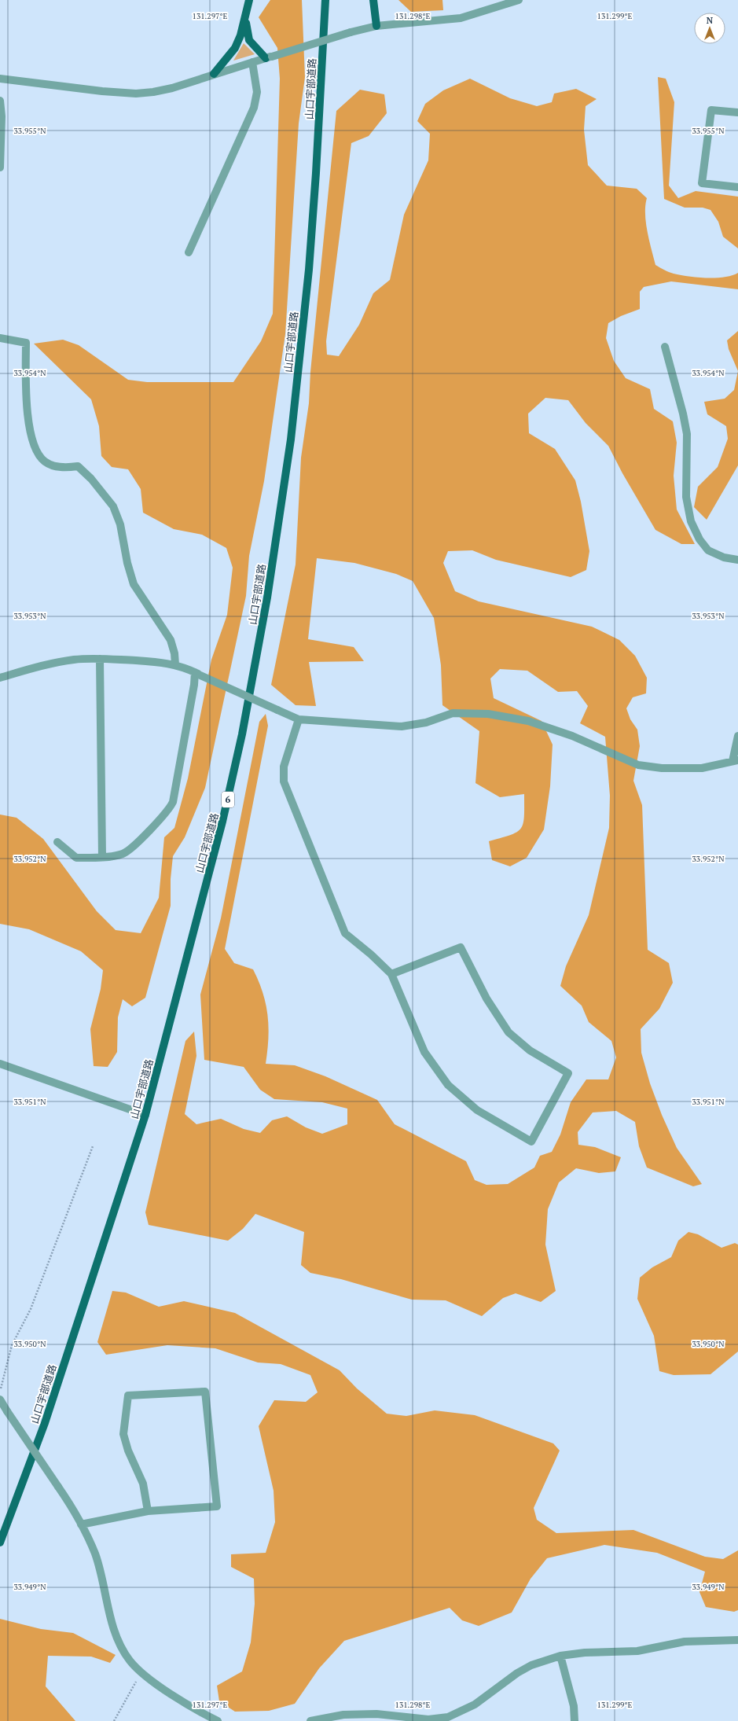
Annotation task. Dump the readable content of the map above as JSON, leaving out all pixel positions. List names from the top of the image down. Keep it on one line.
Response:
{"streets":{"main road":["山口宇部道路","6"]},"north":"top","coordinates":["131.297°E","131.298°E","131.299°E","33.955°N","33.954°N","33.953°N","33.952°N","33.951°N","33.950°N","33.949°N"]}
